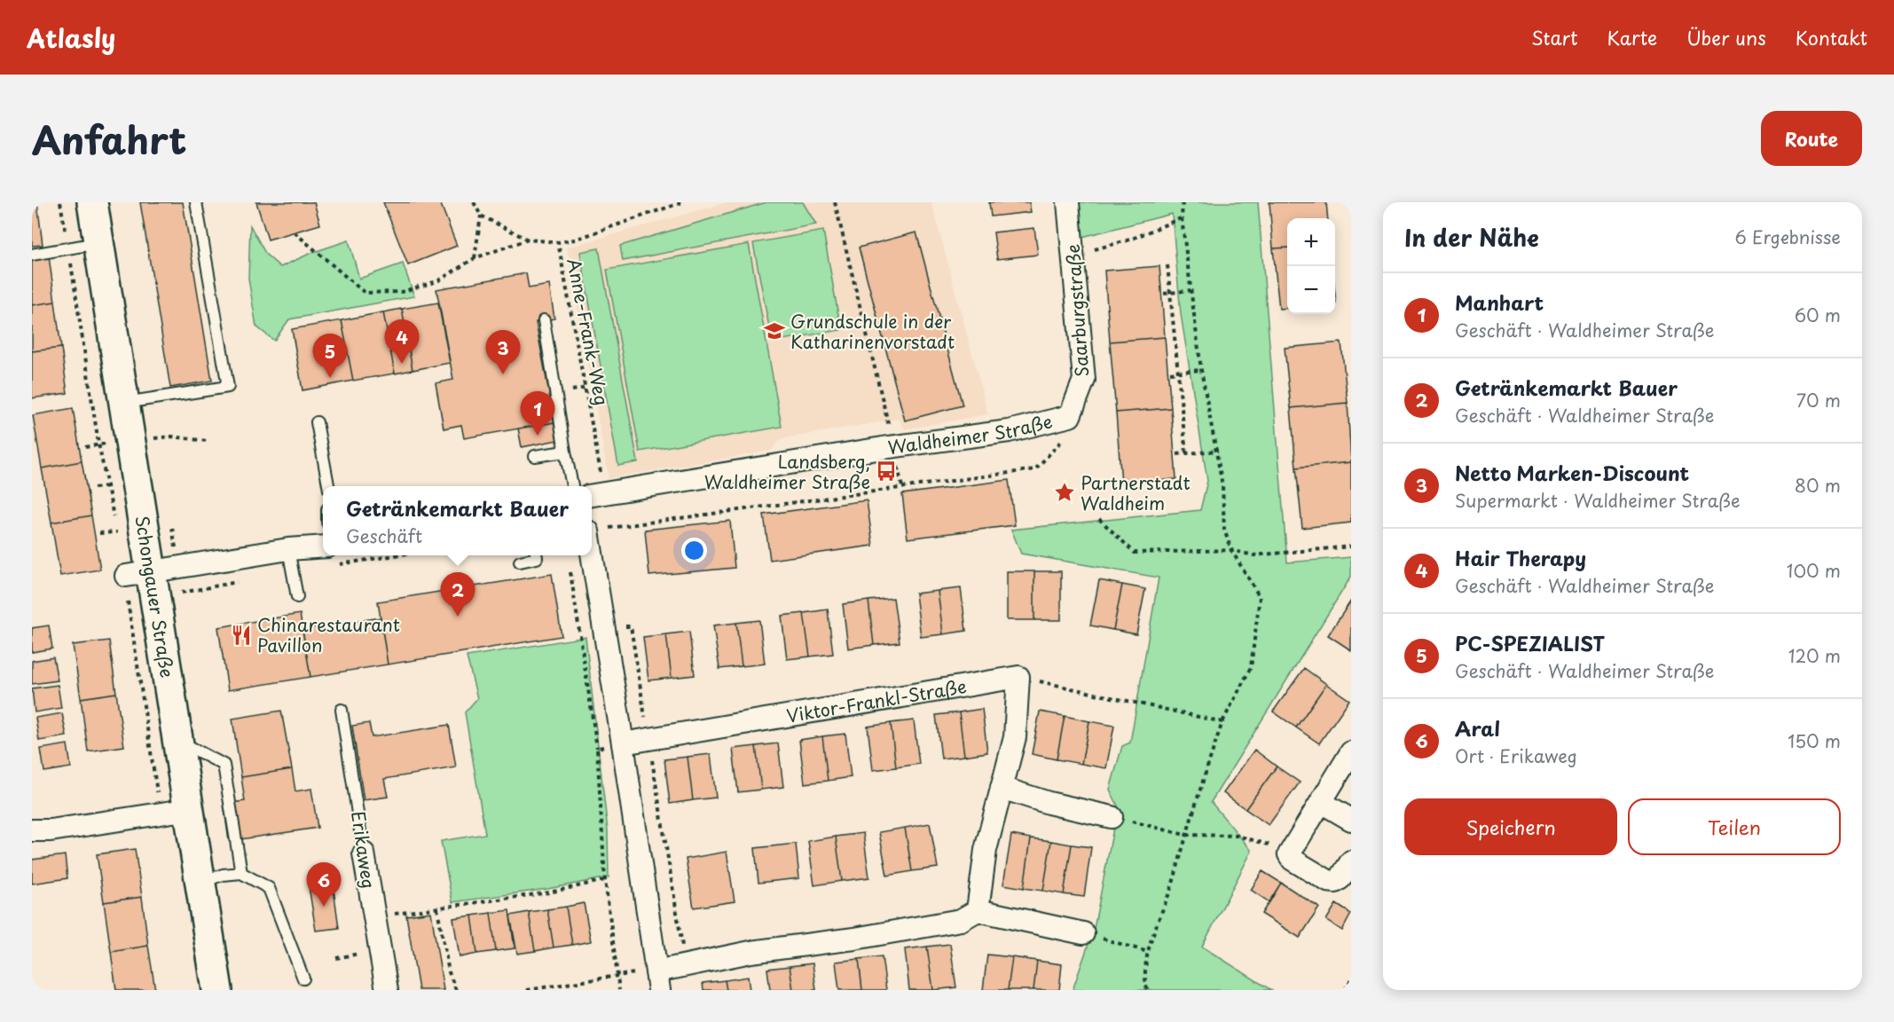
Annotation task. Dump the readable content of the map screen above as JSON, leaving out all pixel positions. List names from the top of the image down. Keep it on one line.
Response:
{"streets":{"main road":["Schongauer Straße"],"street":["Saarburgstraße","Waldheimer Straße","Viktor-Frankl-Straße","Erikaweg"],"path":["Anne-Frank-Weg"]},"crossings":[["Saarburgstraße","Waldheimer Straße"],["Anne-Frank-Weg","Waldheimer Straße"]],"places":{"school or university":["Grundschule in der Katharinenvorstadt"],"bus stop":["Landsberg, Waldheimer Straße"],"place":["Partnerstadt Waldheim"],"restaurant":["Chinarestaurant Pavillon"]},"page":{"header":"Atlasly","nav":["Start","Karte","Über uns","Kontakt"],"title":"Anfahrt","buttons":["Route",["Speichern","Teilen"]],"heading":["In der Nähe","6 Ergebnisse"],"map_buttons":["+","−"],"list":[{"mark":"1","name":"Manhart","note":"Geschäft · Waldheimer Straße","value":"60 m"},{"mark":"2","name":"Getränkemarkt Bauer","note":"Geschäft · Waldheimer Straße","value":"70 m"},{"mark":"3","name":"Netto Marken-Discount","note":"Supermarkt · Waldheimer Straße","value":"80 m"},{"mark":"4","name":"Hair Therapy","note":"Geschäft · Waldheimer Straße","value":"100 m"},{"mark":"5","name":"PC-SPEZIALIST","note":"Geschäft · Waldheimer Straße","value":"120 m"},{"mark":"6","name":"Aral","note":"Ort · Erikaweg","value":"150 m"}],"pins":["4","3","5","1","2","6"],"popup":["Getränkemarkt Bauer","Geschäft"]}}
